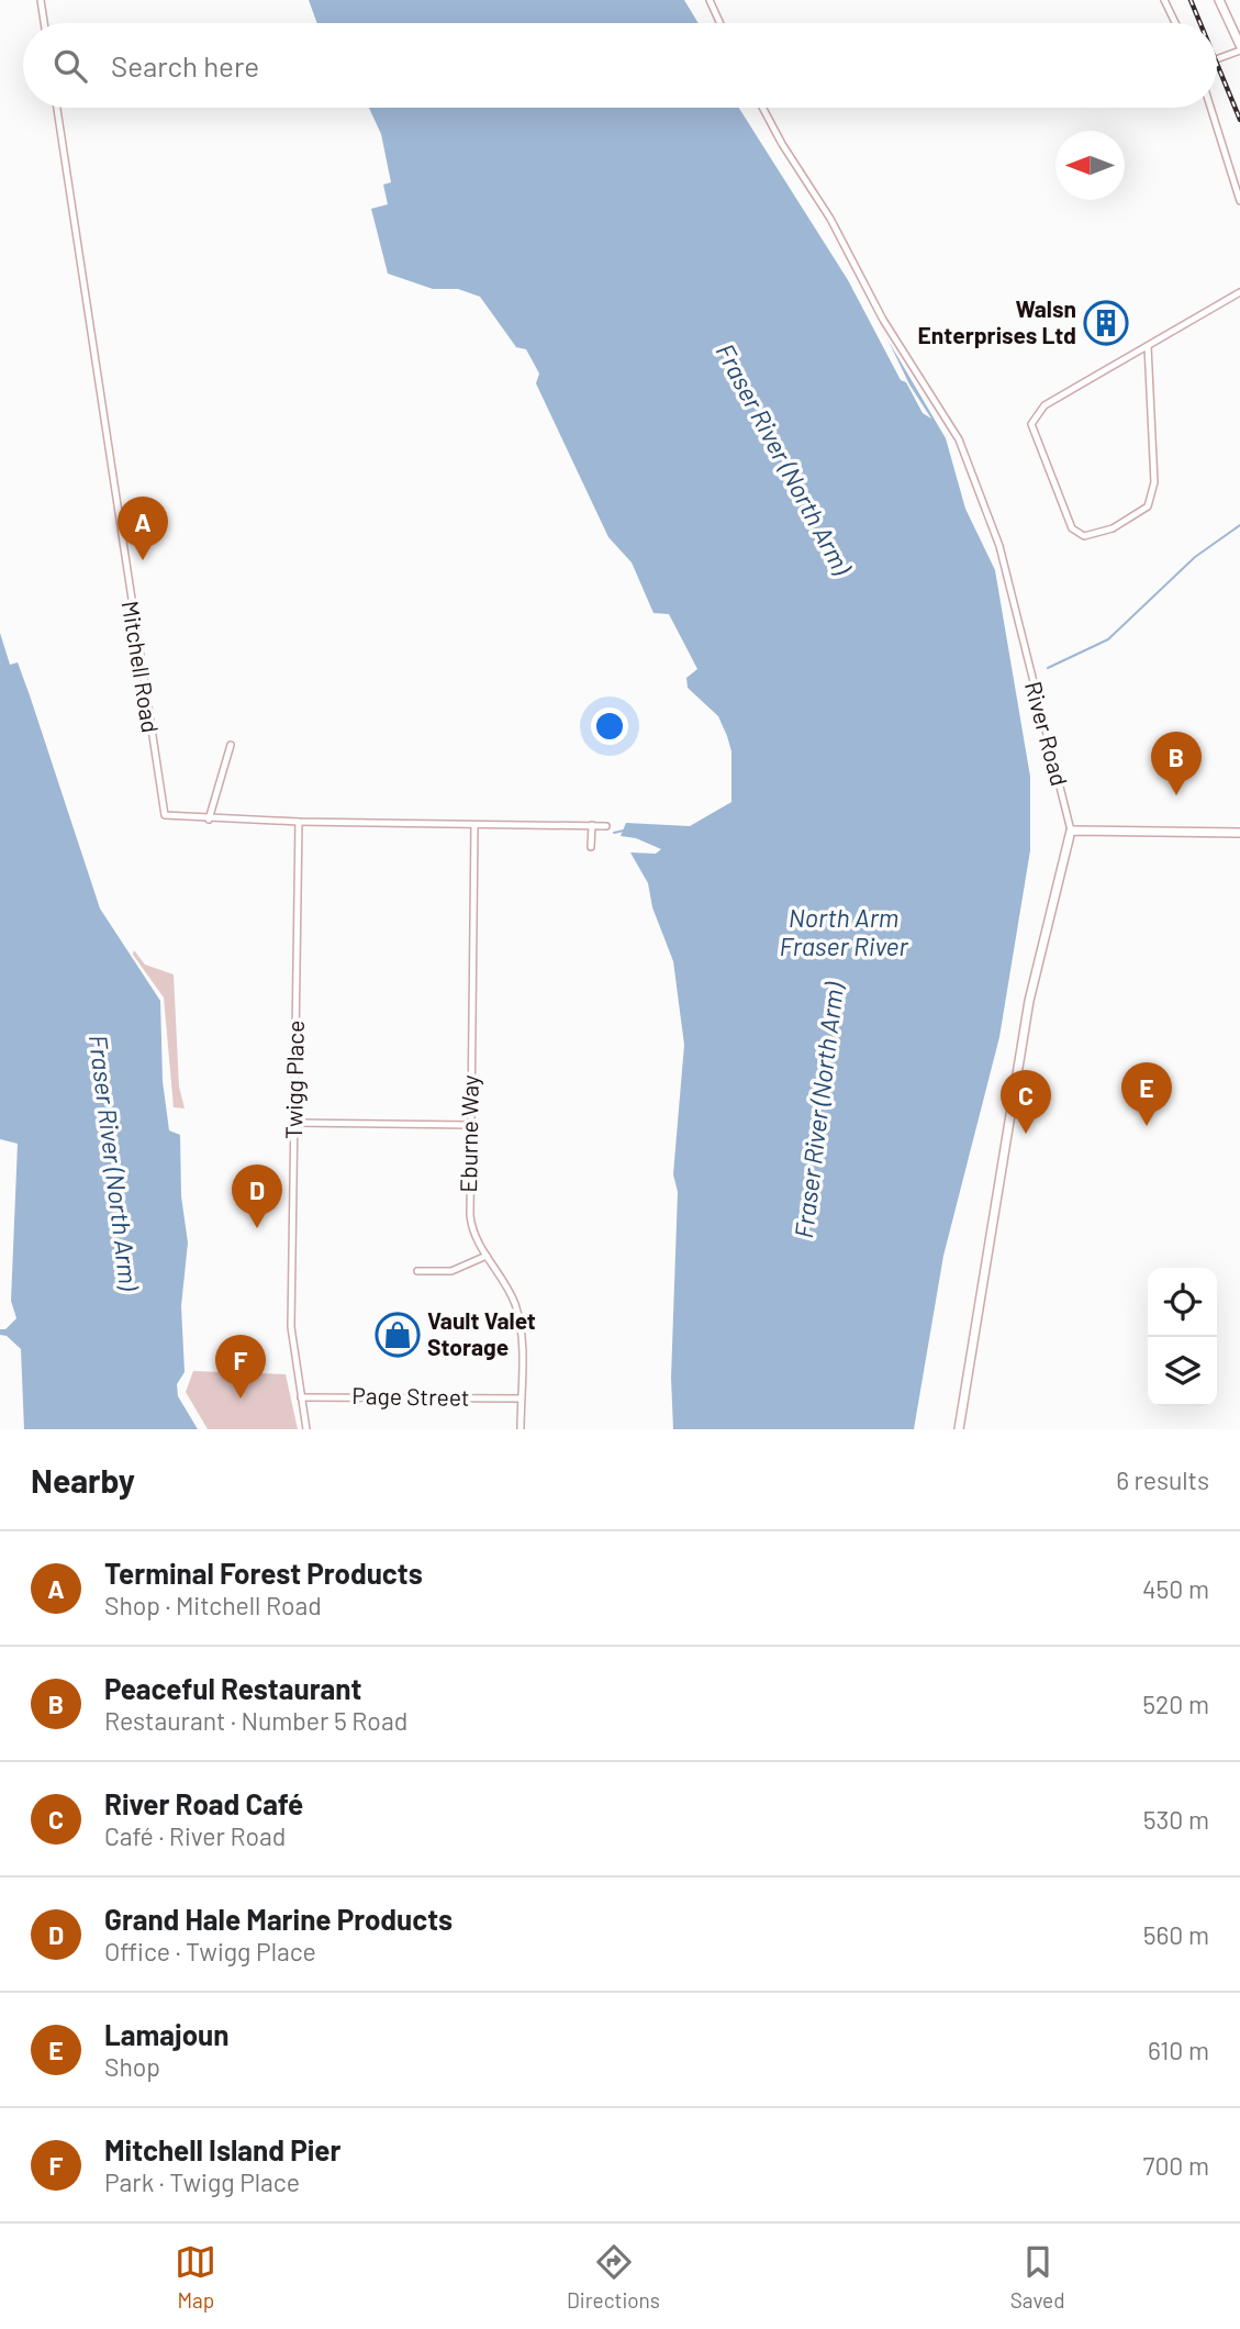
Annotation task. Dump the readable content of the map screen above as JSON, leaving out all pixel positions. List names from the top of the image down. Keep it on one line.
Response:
{"streets":{"street":["Mitchell Road","River Road","Twigg Place","Eburne Way","Page Street"]},"crossings":[["Mitchell Road","Twigg Place"],["Mitchell Road","Eburne Way"],["Twigg Place","Page Street"],["Eburne Way","Page Street"]],"water":["Fraser River (North Arm)","North Arm Fraser River"],"places":{"building":["Walsn Enterprises Ltd"],"shop":["Vault Valet Storage"]},"north":"left","page":{"search":"Search here","pins":["A","B","E","C","D","F"],"heading":["Nearby","6 results"],"list":[{"mark":"A","name":"Terminal Forest Products","note":"Shop · Mitchell Road","value":"450 m"},{"mark":"B","name":"Peaceful Restaurant","note":"Restaurant · Number 5 Road","value":"520 m"},{"mark":"C","name":"River Road Café","note":"Café · River Road","value":"530 m"},{"mark":"D","name":"Grand Hale Marine Products","note":"Office · Twigg Place","value":"560 m"},{"mark":"E","name":"Lamajoun","note":"Shop","value":"610 m"},{"mark":"F","name":"Mitchell Island Pier","note":"Park · Twigg Place","value":"700 m"}],"nav":["Map","Directions","Saved"]}}
